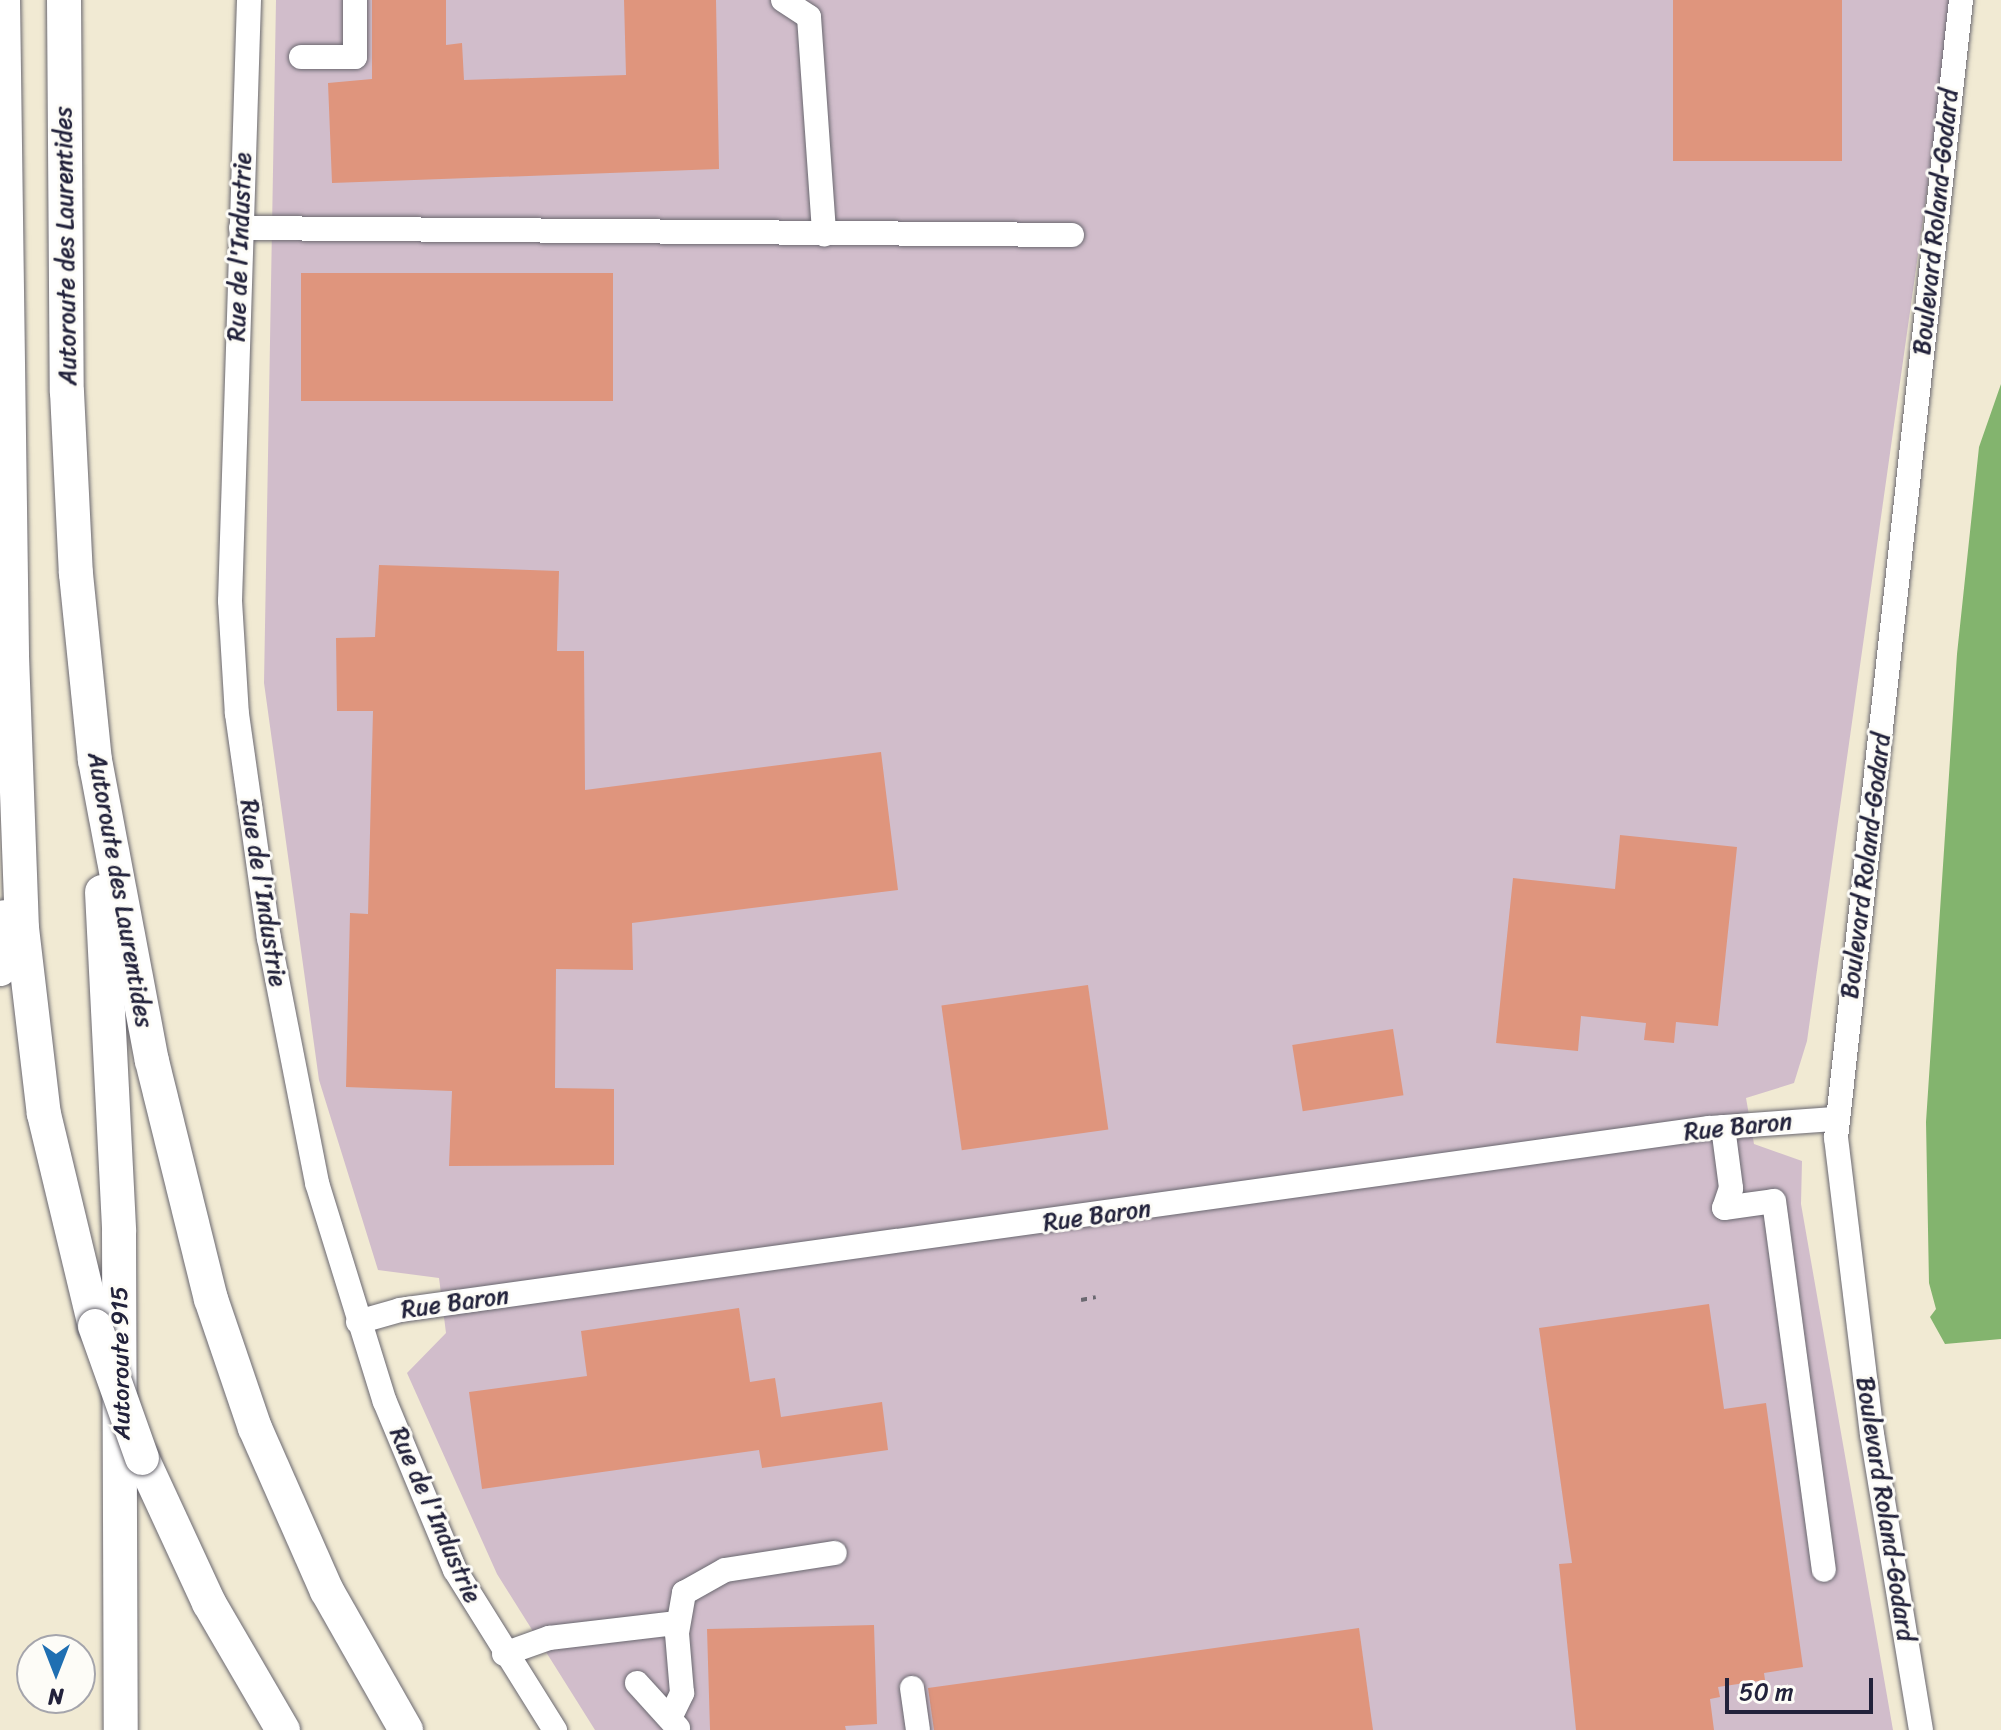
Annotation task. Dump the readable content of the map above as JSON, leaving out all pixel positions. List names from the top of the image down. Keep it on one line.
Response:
{"streets":{"highway":["Autoroute des Laurentides","Autoroute 915"],"street":["Boulevard Roland-Godard","Rue de l'Industrie","Rue Baron"]},"crossings":[["Boulevard Roland-Godard","Rue Baron"],["Autoroute des Laurentides","Autoroute 915"],["Rue de l'Industrie","Rue Baron"]],"scale_bar":"50 m","north":"bottom"}
